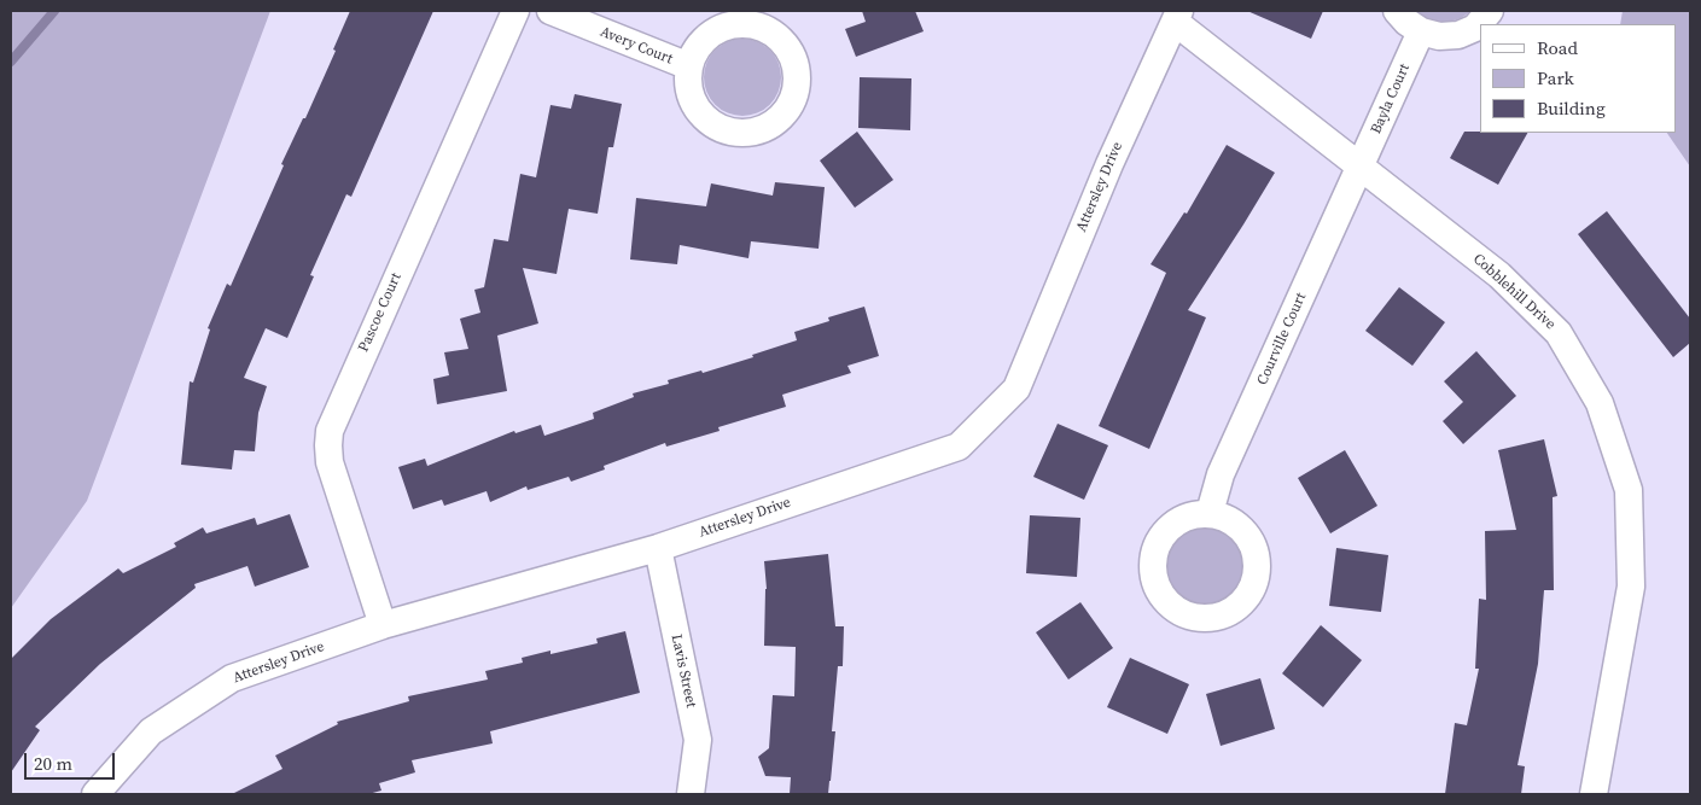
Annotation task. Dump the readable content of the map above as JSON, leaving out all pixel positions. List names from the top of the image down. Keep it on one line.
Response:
{"streets":{"street":["Avery Court","Bayla Court","Attersley Drive","Cobblehill Drive","Pascoe Court","Courville Court","Lavis Street"]},"crossings":[["Bayla Court","Cobblehill Drive"],["Bayla Court","Courville Court"],["Attersley Drive","Cobblehill Drive"],["Attersley Drive","Pascoe Court"],["Attersley Drive","Lavis Street"],["Cobblehill Drive","Courville Court"]],"legend":["Road","Park","Building"],"scale_bar":"20 m"}
